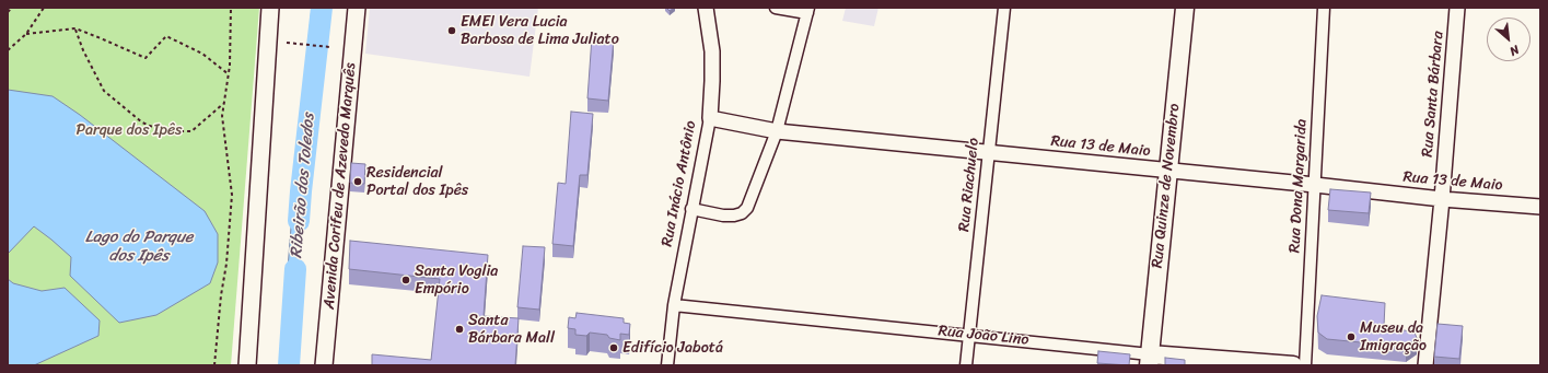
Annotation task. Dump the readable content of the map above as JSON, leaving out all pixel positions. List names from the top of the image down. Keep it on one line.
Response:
{"streets":{"main road":["Avenida Corifeu de Azevedo Marquês","Rua Quinze de Novembro","Rua João Lino"],"street":["Rua Santa Bárbara","Rua 13 de Maio","Rua Inácio Antônio","Rua Riachuelo","Rua Dona Margarida"]},"crossings":[["Rua Santa Bárbara","Rua 13 de Maio"],["Rua 13 de Maio","Rua Inácio Antônio"],["Rua 13 de Maio","Rua Riachuelo"],["Rua 13 de Maio","Rua Quinze de Novembro"],["Rua 13 de Maio","Rua Dona Margarida"],["Rua Inácio Antônio","Rua João Lino"],["Rua Riachuelo","Rua João Lino"],["Rua Quinze de Novembro","Rua João Lino"]],"water":["Ribeirão dos Toledos","Lago do Parque dos Ipês"],"parks":["Parque dos Ipês"],"places":["EMEI Vera Lucia Barbosa de Lima Juliato","Residencial Portal dos Ipês","Santa Voglia Empório","Santa Bárbara Mall","Museu da Imigração","Edifício Jabotá"],"north":"bottom right"}
